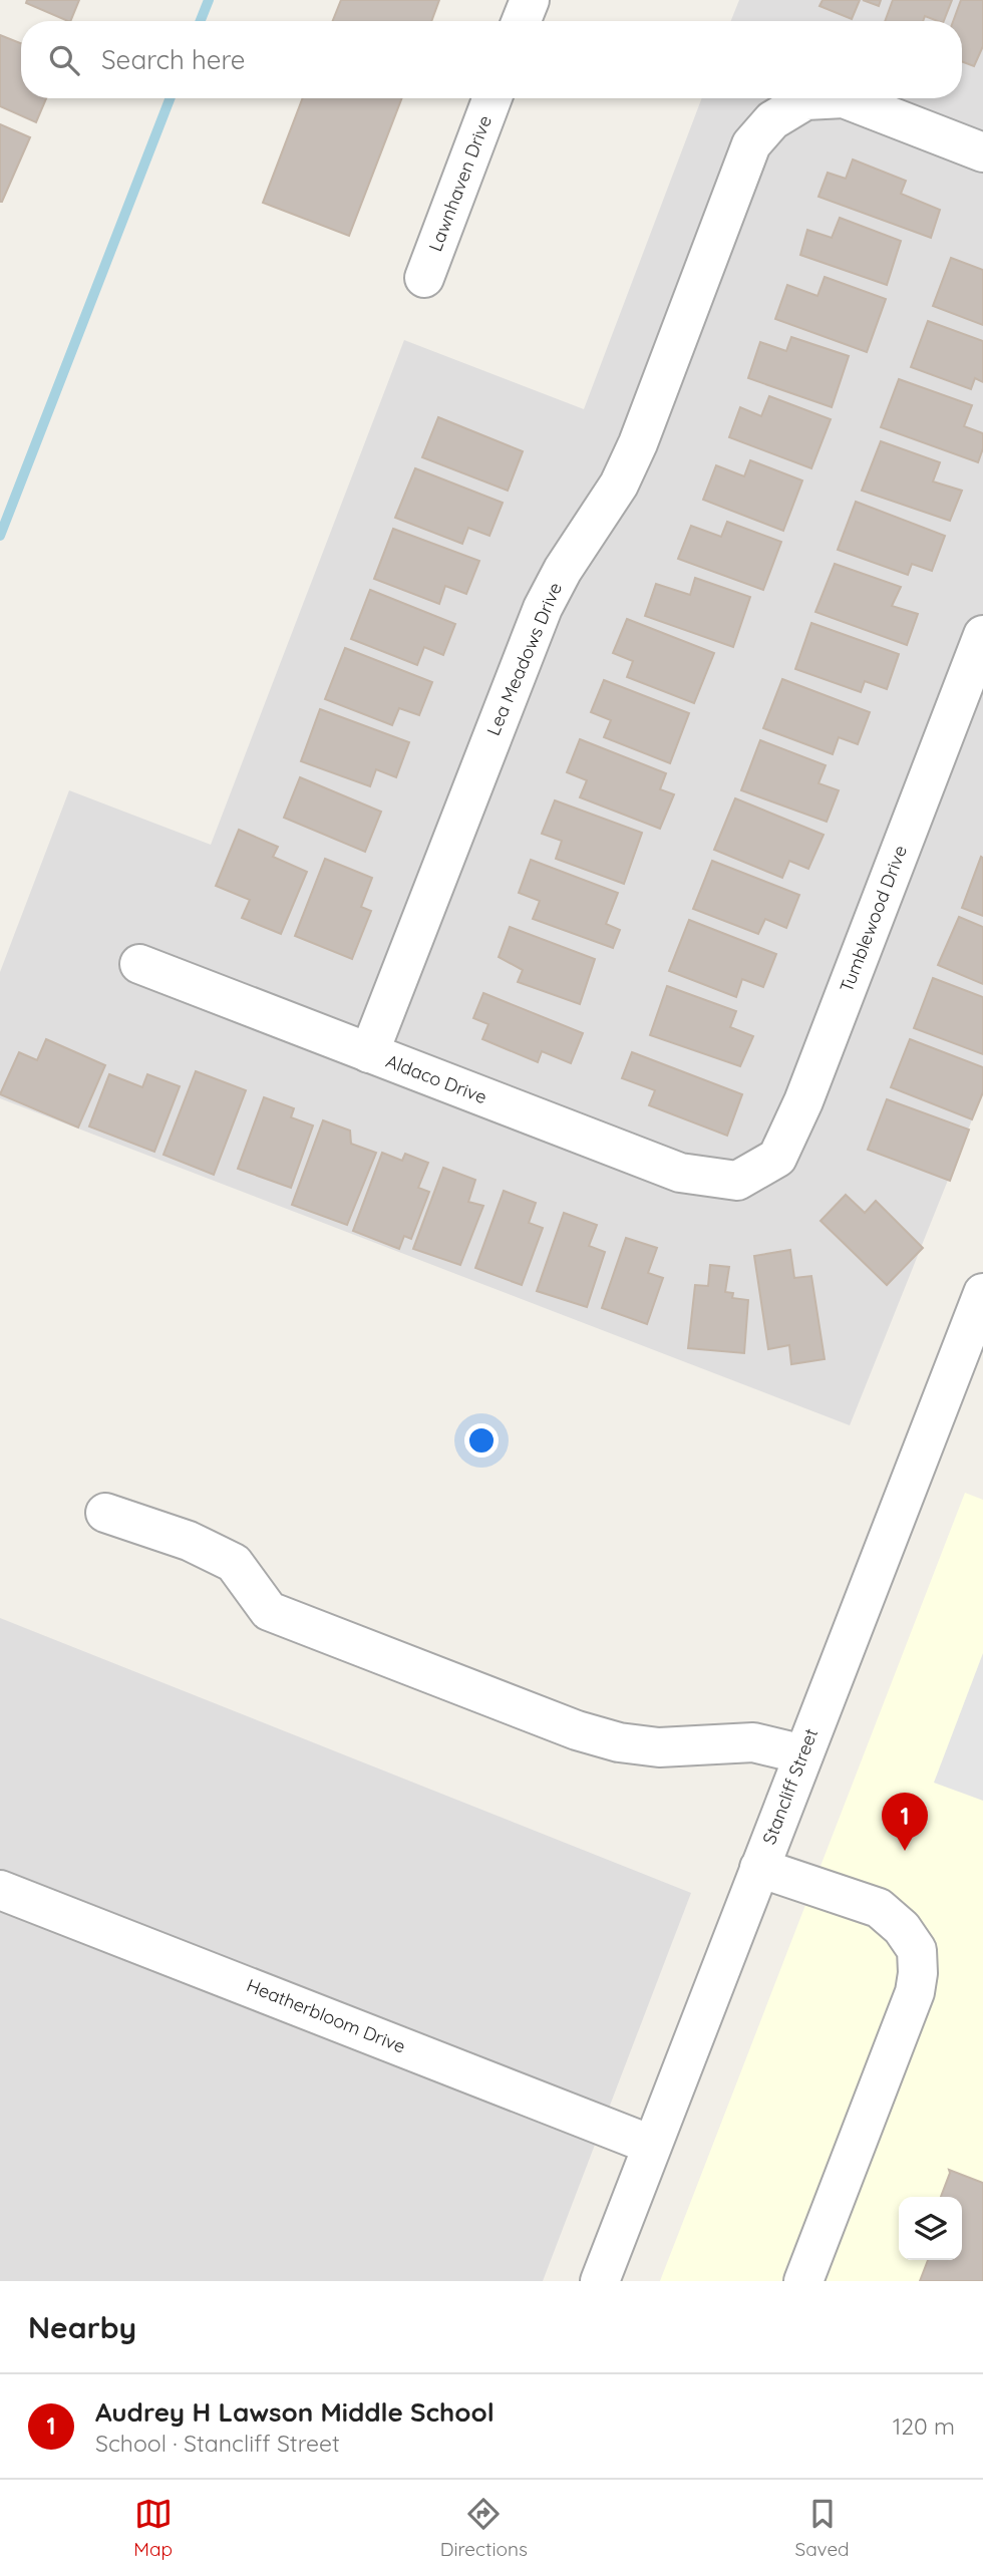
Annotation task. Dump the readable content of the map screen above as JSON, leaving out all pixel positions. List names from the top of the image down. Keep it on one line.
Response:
{"streets":{"street":["Lawnhaven Drive","Lea Meadows Drive","Tumblewood Drive","Aldaco Drive","Stancliff Street","Heatherbloom Drive"]},"crossings":[["Lea Meadows Drive","Aldaco Drive"],["Tumblewood Drive","Aldaco Drive"],["Stancliff Street","Heatherbloom Drive"]],"page":{"search":"Search here","pins":"1","heading":"Nearby","list":[{"mark":"1","name":"Audrey H Lawson Middle School","note":"School · Stancliff Street","value":"120 m"}],"nav":["Map","Directions","Saved"]}}
